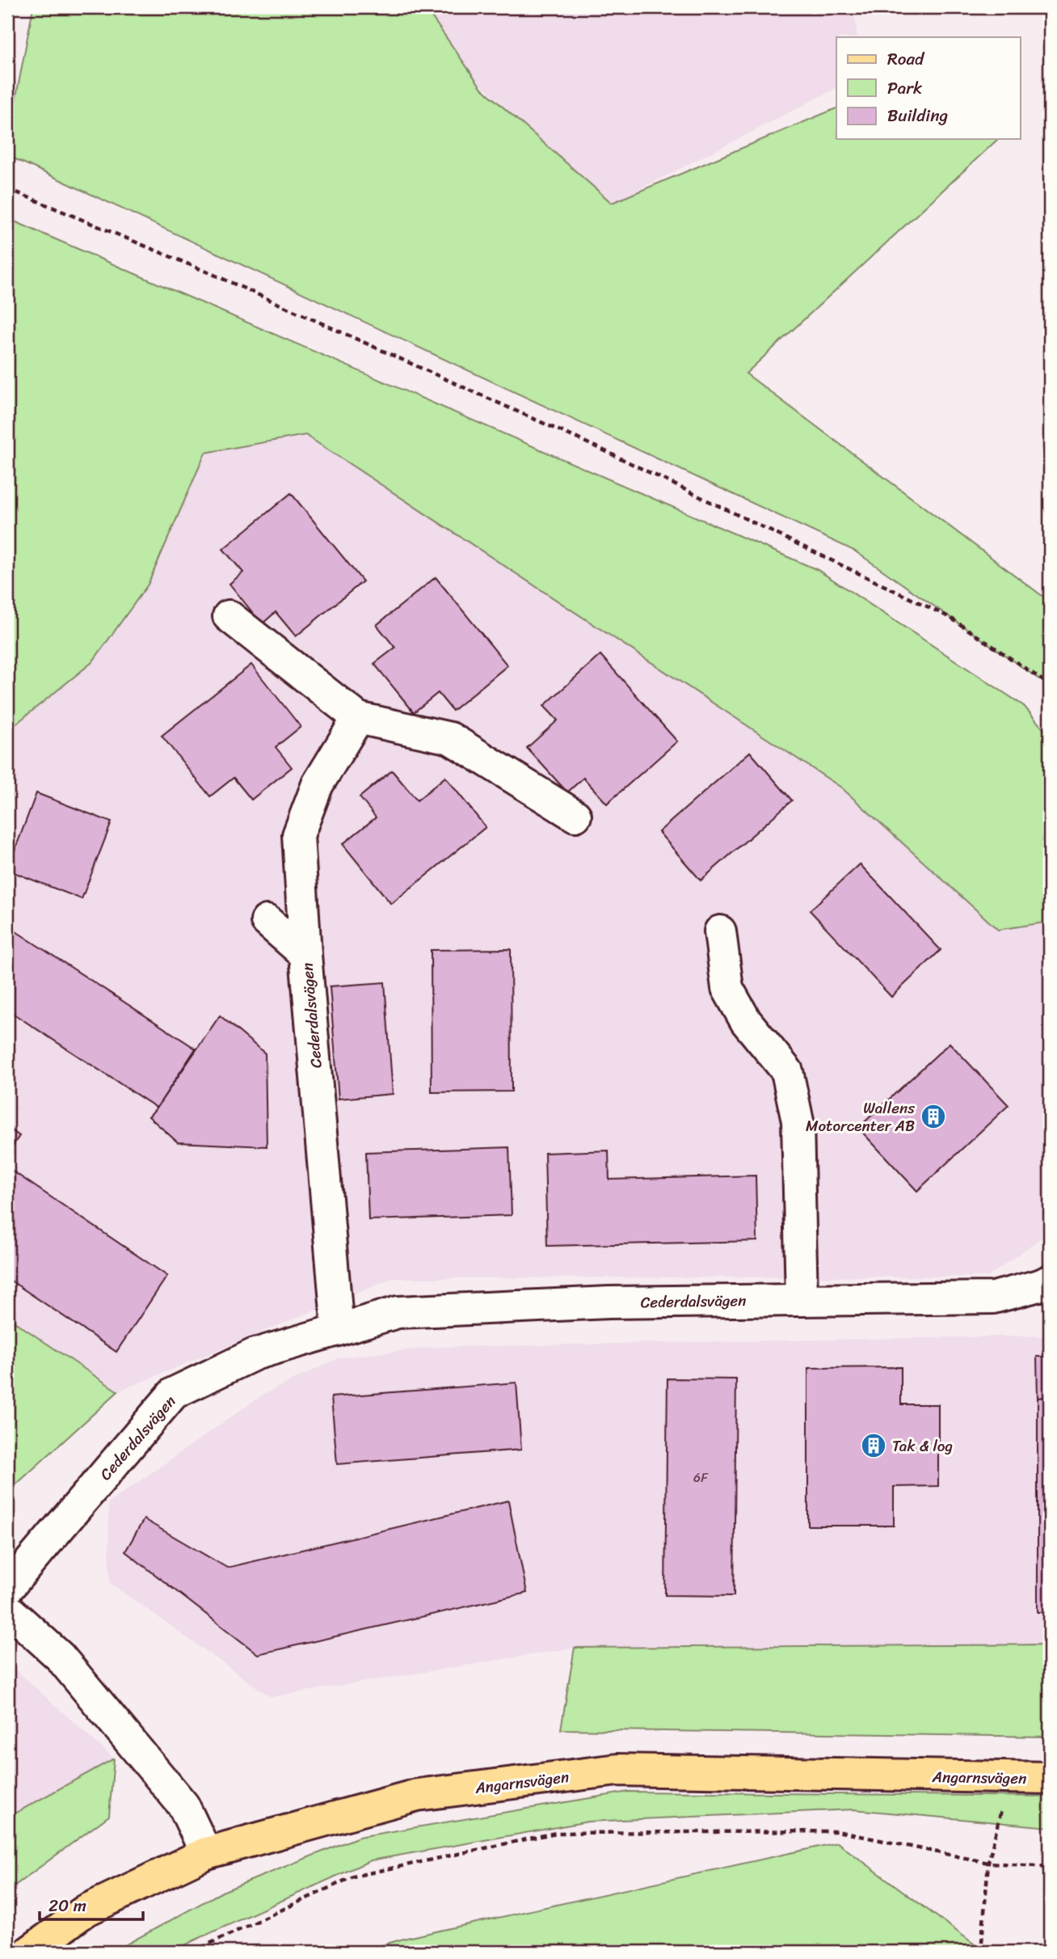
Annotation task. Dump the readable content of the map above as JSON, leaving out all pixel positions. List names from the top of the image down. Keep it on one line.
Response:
{"streets":{"main road":["Angarnsvägen"],"street":["Cederdalsvägen"]},"places":{"building":["Wallens Motorcenter AB","Tak & log"]},"house_numbers":["6F"],"legend":["Road","Park","Building"],"scale_bar":"20 m"}
